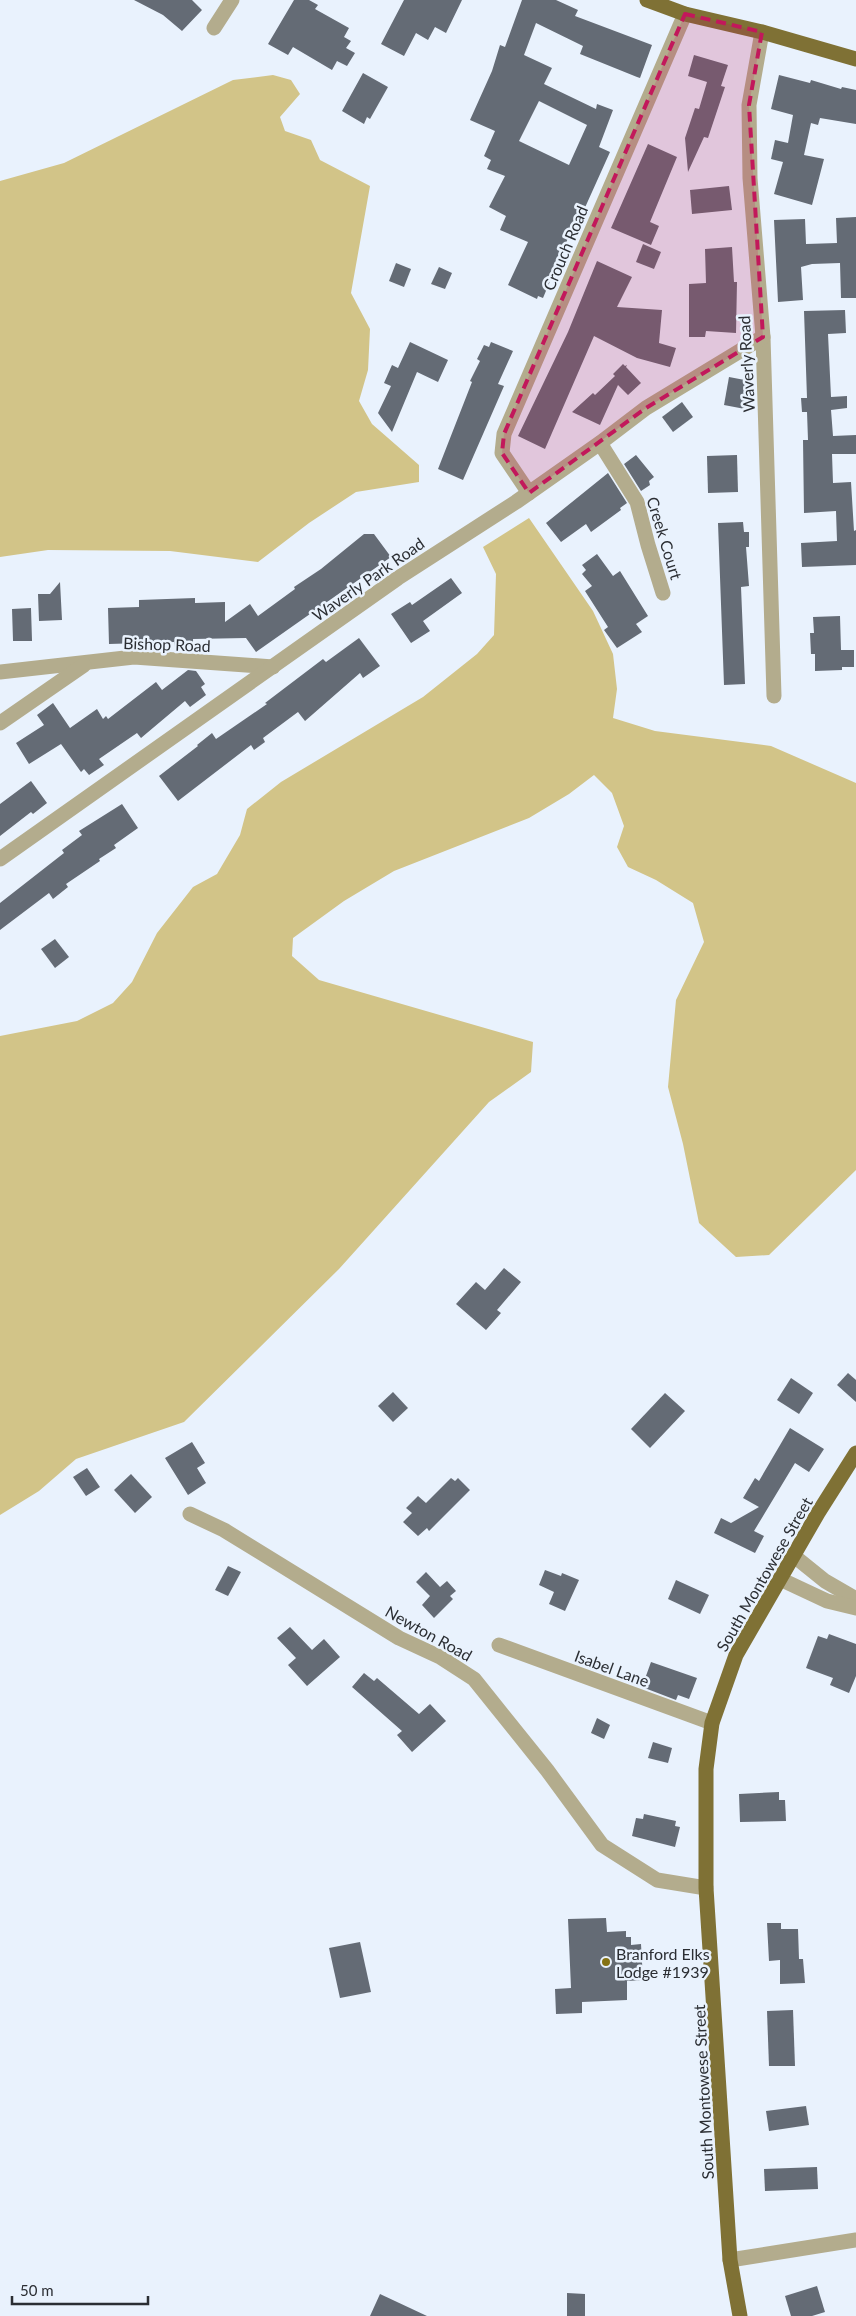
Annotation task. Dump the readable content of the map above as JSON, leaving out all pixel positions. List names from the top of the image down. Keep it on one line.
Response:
{"streets":{"main road":["South Montowese Street"],"street":["Crouch Road","Waverly Road","Creek Court","Waverly Park Road","Bishop Road","Newton Road","Isabel Lane"]},"crossings":[["Crouch Road","Waverly Park Road"],["Waverly Road","Waverly Park Road"],["Creek Court","Waverly Park Road"],["Waverly Park Road","Bishop Road"],["South Montowese Street","Newton Road"],["South Montowese Street","Isabel Lane"]],"places":["Branford Elks Lodge #1939"],"scale_bar":"50 m"}
